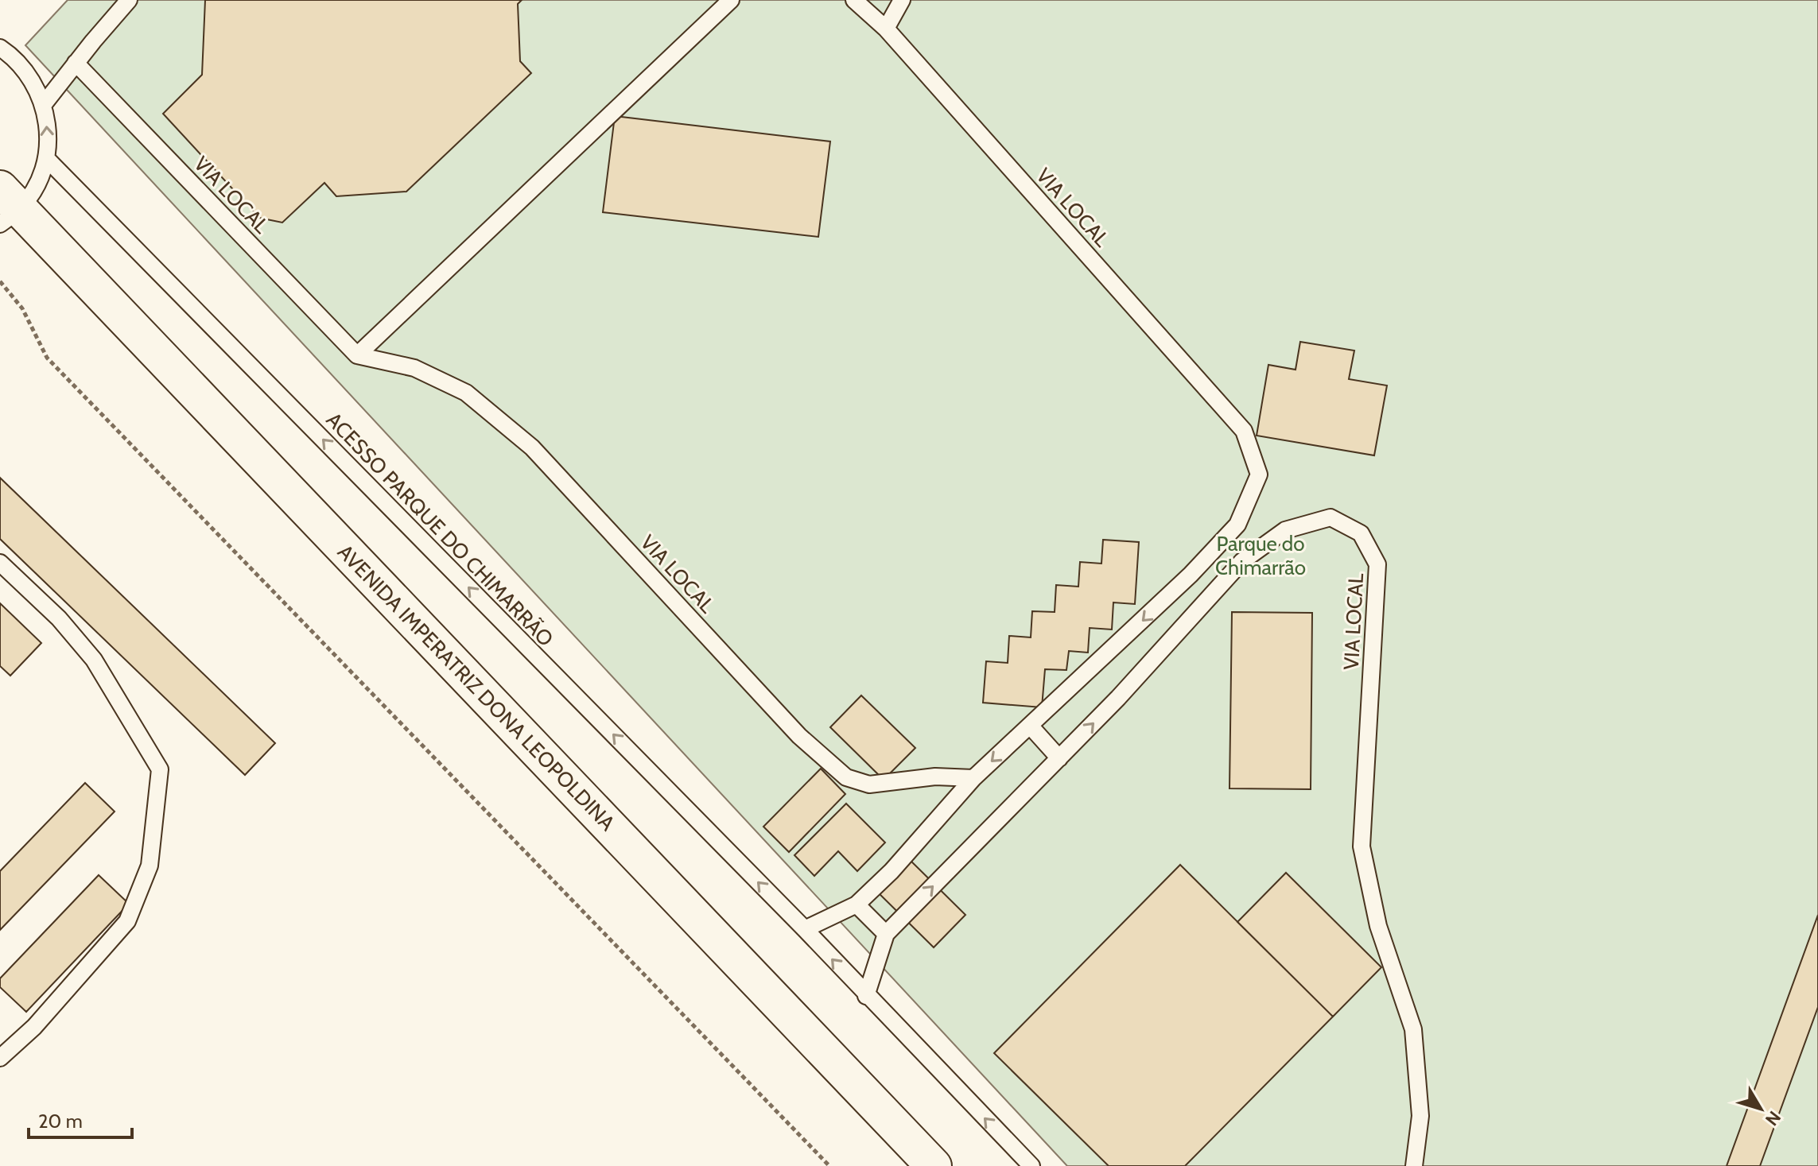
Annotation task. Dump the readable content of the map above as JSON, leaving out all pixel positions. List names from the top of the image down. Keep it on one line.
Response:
{"streets":{"main road":["AVENIDA IMPERATRIZ DONA LEOPOLDINA"],"lane":["VIA LOCAL","ACESSO PARQUE DO CHIMARRÃO"]},"one_way":["ACESSO PARQUE DO CHIMARRÃO"],"parks":["Parque do Chimarrão"],"scale_bar":"20 m","north":"bottom right"}
